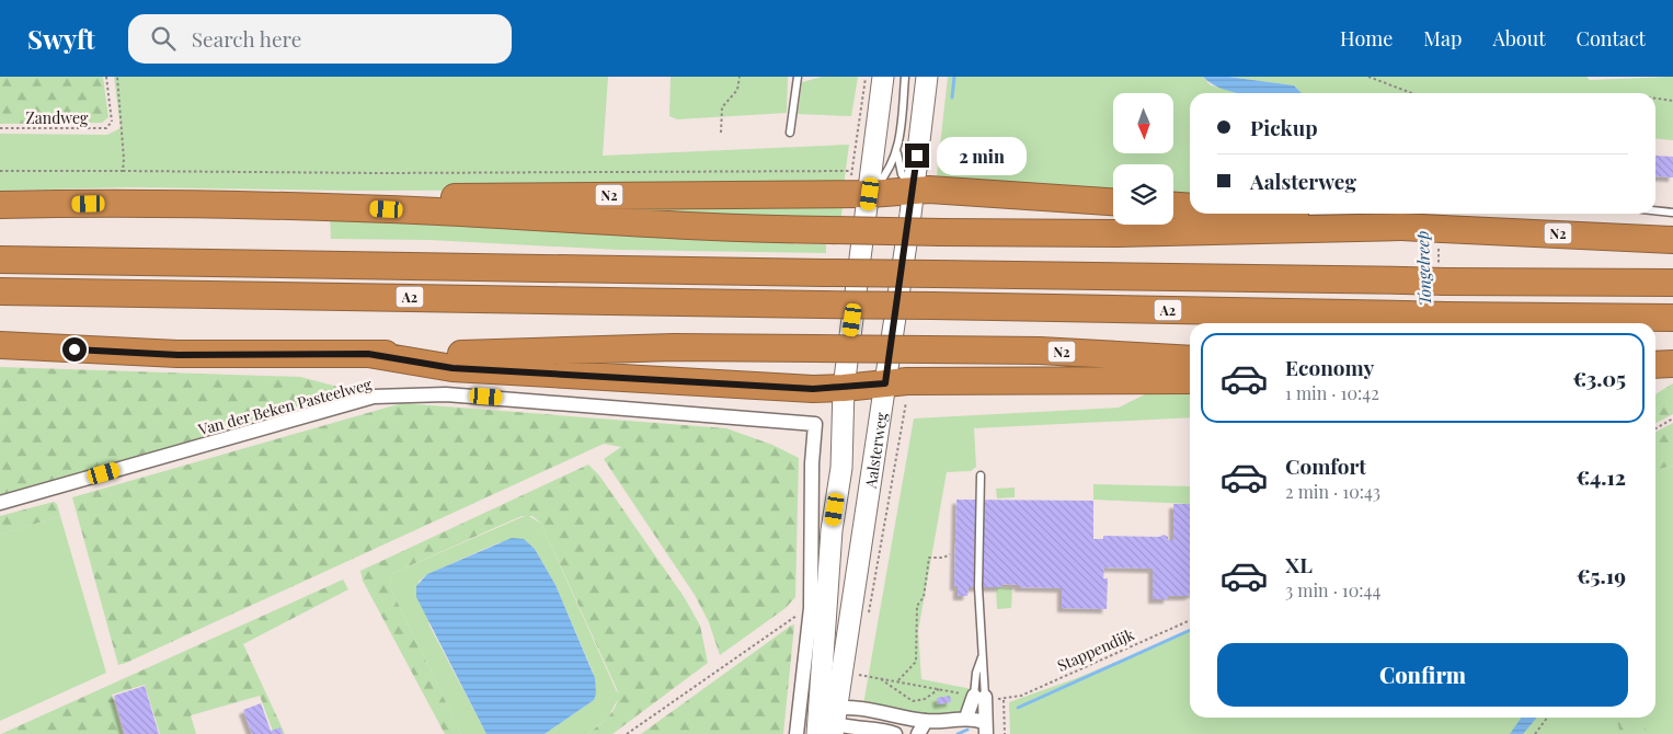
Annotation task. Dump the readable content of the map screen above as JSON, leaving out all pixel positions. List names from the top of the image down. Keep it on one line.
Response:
{"streets":{"highway":["N2","A2"],"main road":["Aalsterweg"],"street":["Van der Beken Pasteelweg"],"path":["Zandweg","Stappendijk"]},"crossings":[["N2","Aalsterweg"],["Van der Beken Pasteelweg","Aalsterweg"]],"water":["Tongelreep"],"north":"bottom","page":{"header":"Swyft","search":"Search here","nav":["Home","Map","About","Contact"],"banner":["Pickup","Aalsterweg"],"bubble":"2 min","list":[{"name":"Economy","note":"1 min · 10:42","value":"€3.05"},{"name":"Comfort","note":"2 min · 10:43","value":"€4.12"},{"name":"XL","note":"3 min · 10:44","value":"€5.19"}],"buttons":"Confirm"}}
